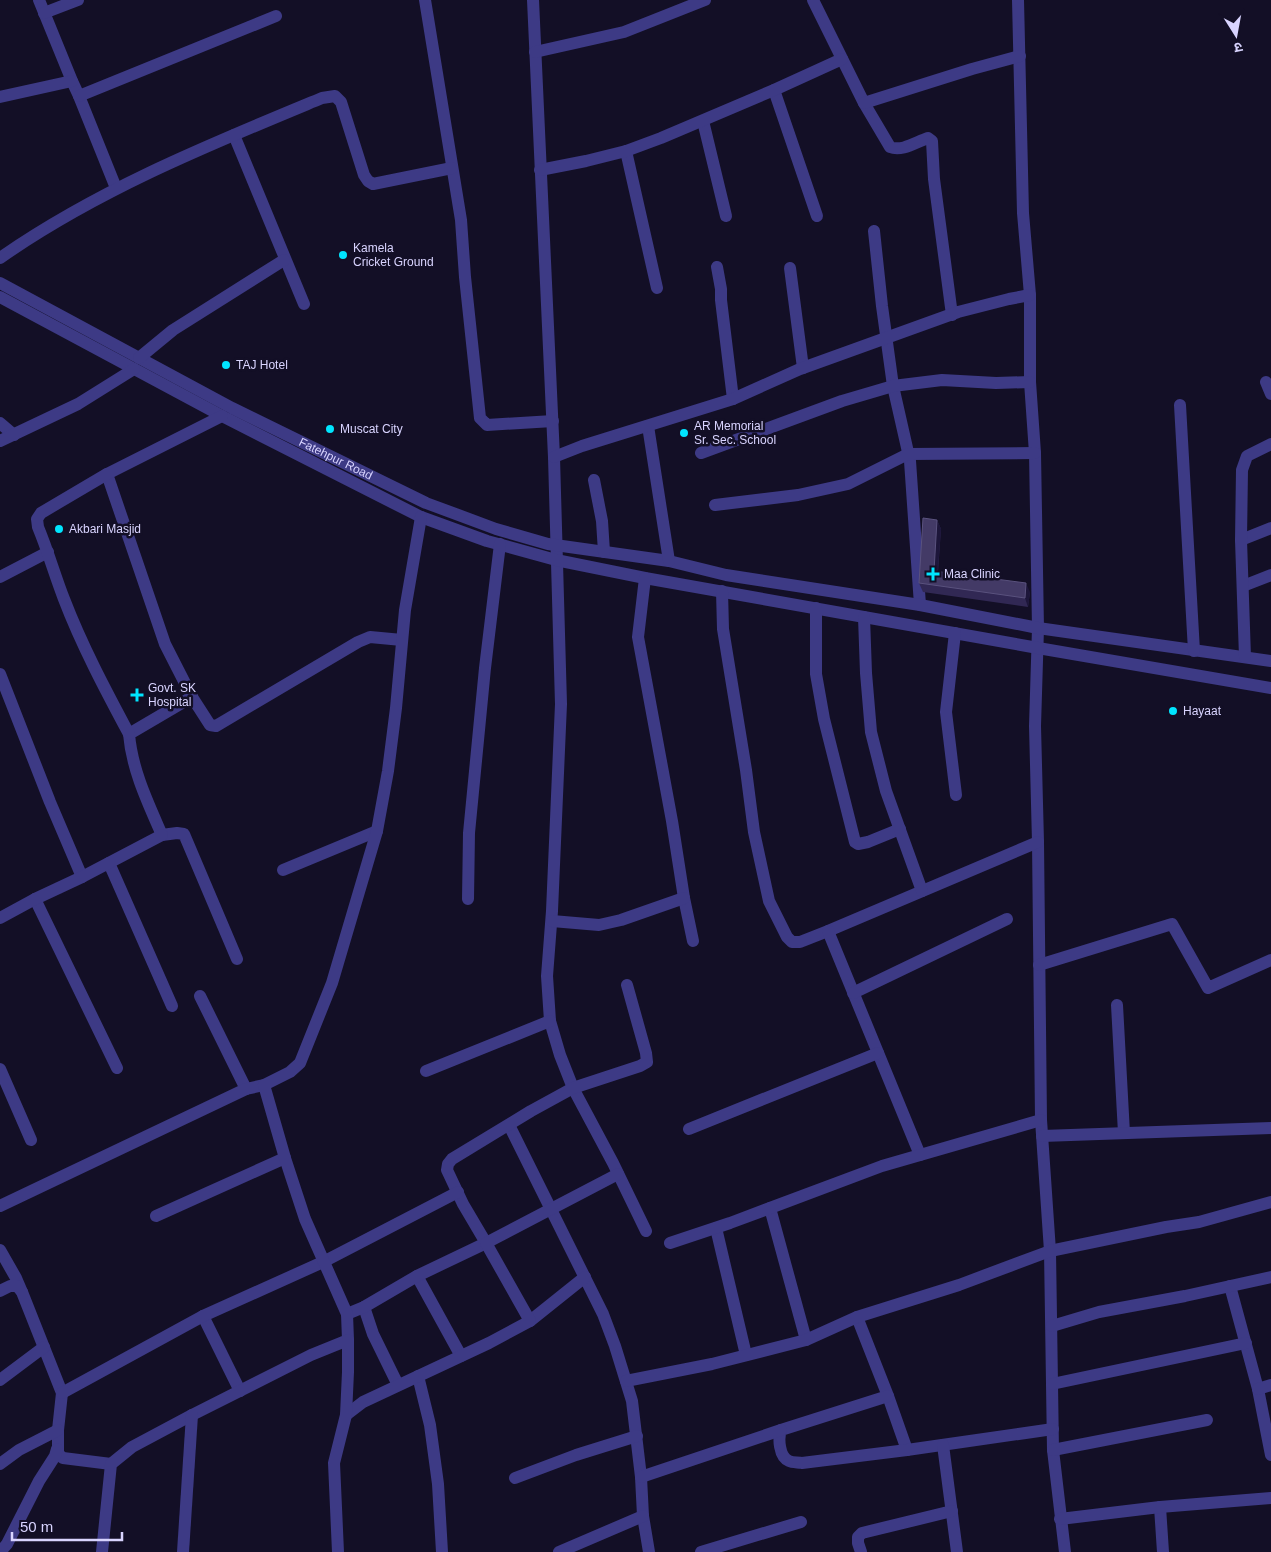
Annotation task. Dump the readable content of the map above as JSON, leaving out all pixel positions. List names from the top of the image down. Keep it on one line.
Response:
{"streets":{"street":["Fatehpur Road"]},"places":{"other":["Kamela Cricket Ground","TAJ Hotel","Muscat City","AR Memorial Sr. Sec. School","Akbari Masjid","Hayaat"],"health":["Maa Clinic","Govt. SK Hospital"]},"scale_bar":"50 m","north":"bottom"}
